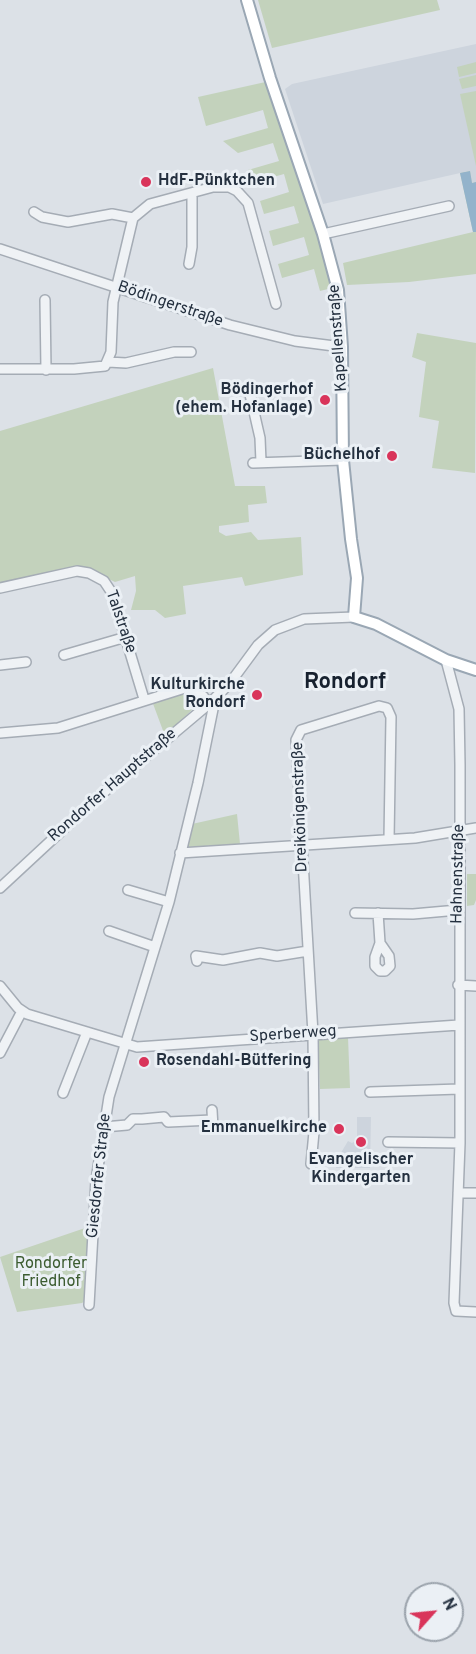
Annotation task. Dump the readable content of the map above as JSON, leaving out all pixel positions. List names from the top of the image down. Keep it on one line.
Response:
{"streets":{"main road":["Kapellenstraße","Rondorfer Hauptstraße"],"street":["Bödingerstraße","Talstraße","Dreikönigenstraße","Hahnenstraße","Sperberweg","Giesdorfer Straße"]},"crossings":[["Bödingerstraße","Kapellenstraße"],["Kapellenstraße","Rondorfer Hauptstraße"],["Rondorfer Hauptstraße","Hahnenstraße"],["Rondorfer Hauptstraße","Giesdorfer Straße"],["Dreikönigenstraße","Sperberweg"],["Hahnenstraße","Sperberweg"],["Sperberweg","Giesdorfer Straße"]],"districts":["Rondorf"],"parks":["Rondorfer Friedhof"],"places":["HdF-Pünktchen","Bödingerhof (ehem. Hofanlage)","Büchelhof","Kulturkirche Rondorf","Rosendahl-Bütfering","Emmanuelkirche","Evangelischer Kindergarten"],"north":"top right"}
